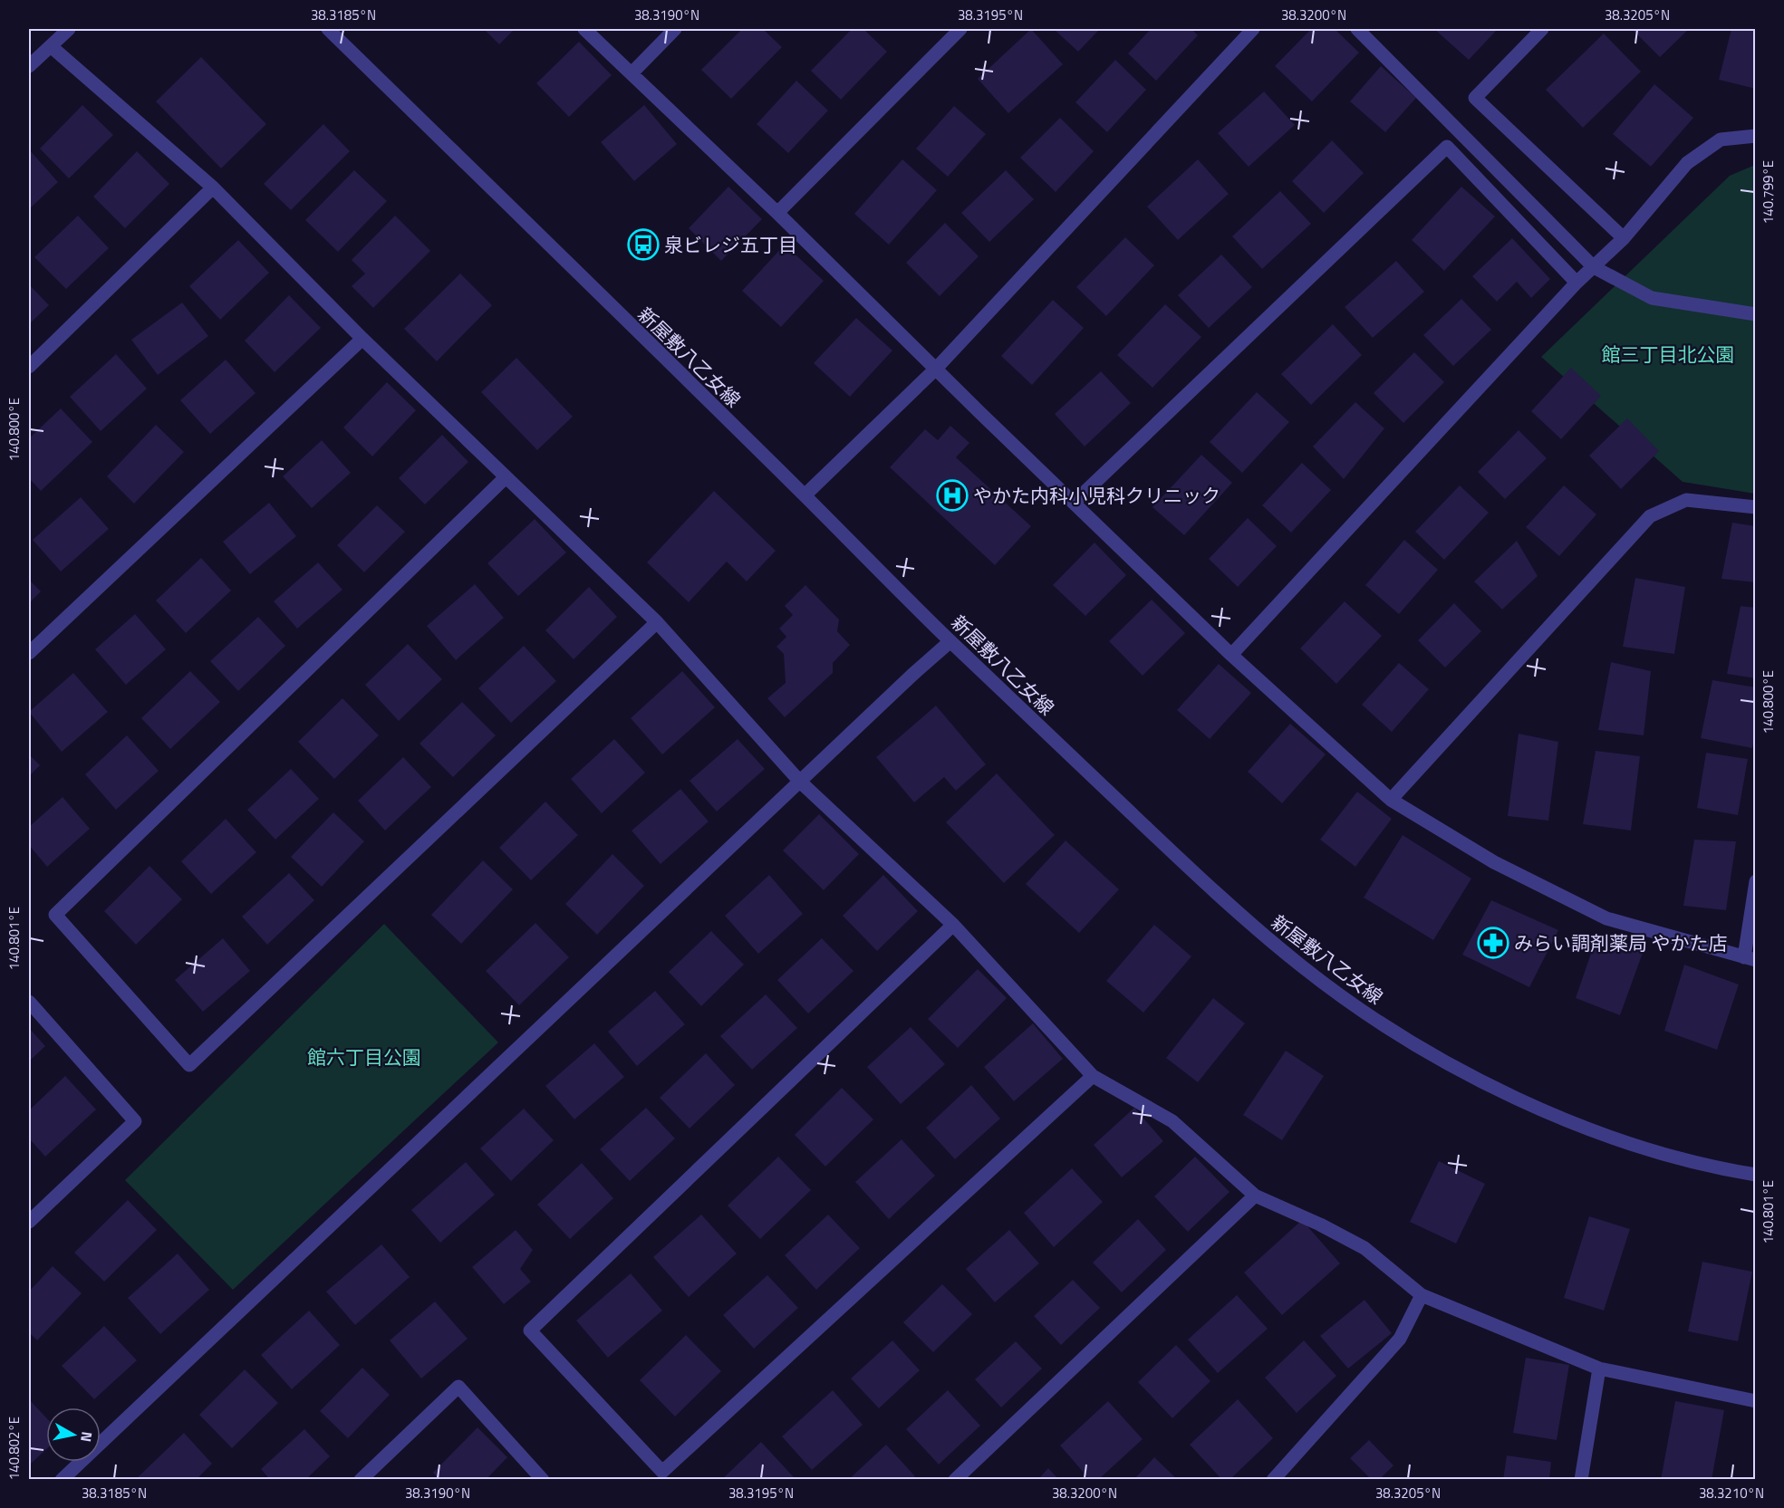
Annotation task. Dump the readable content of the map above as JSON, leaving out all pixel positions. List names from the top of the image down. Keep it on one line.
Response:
{"streets":{"street":["新屋敷八乙女線"]},"parks":["館三丁目北公園","館六丁目公園"],"places":{"bus stop":["泉ビレジ五丁目"],"hospital":["やかた内科小児科クリニック"],"pharmacy":["みらい調剤薬局 やかた店"]},"north":"right","coordinates":["38.3185°N","38.3190°N","38.3195°N","38.3200°N","38.3205°N","140.799°E","140.800°E","140.801°E","140.802°E","38.3210°N"]}
